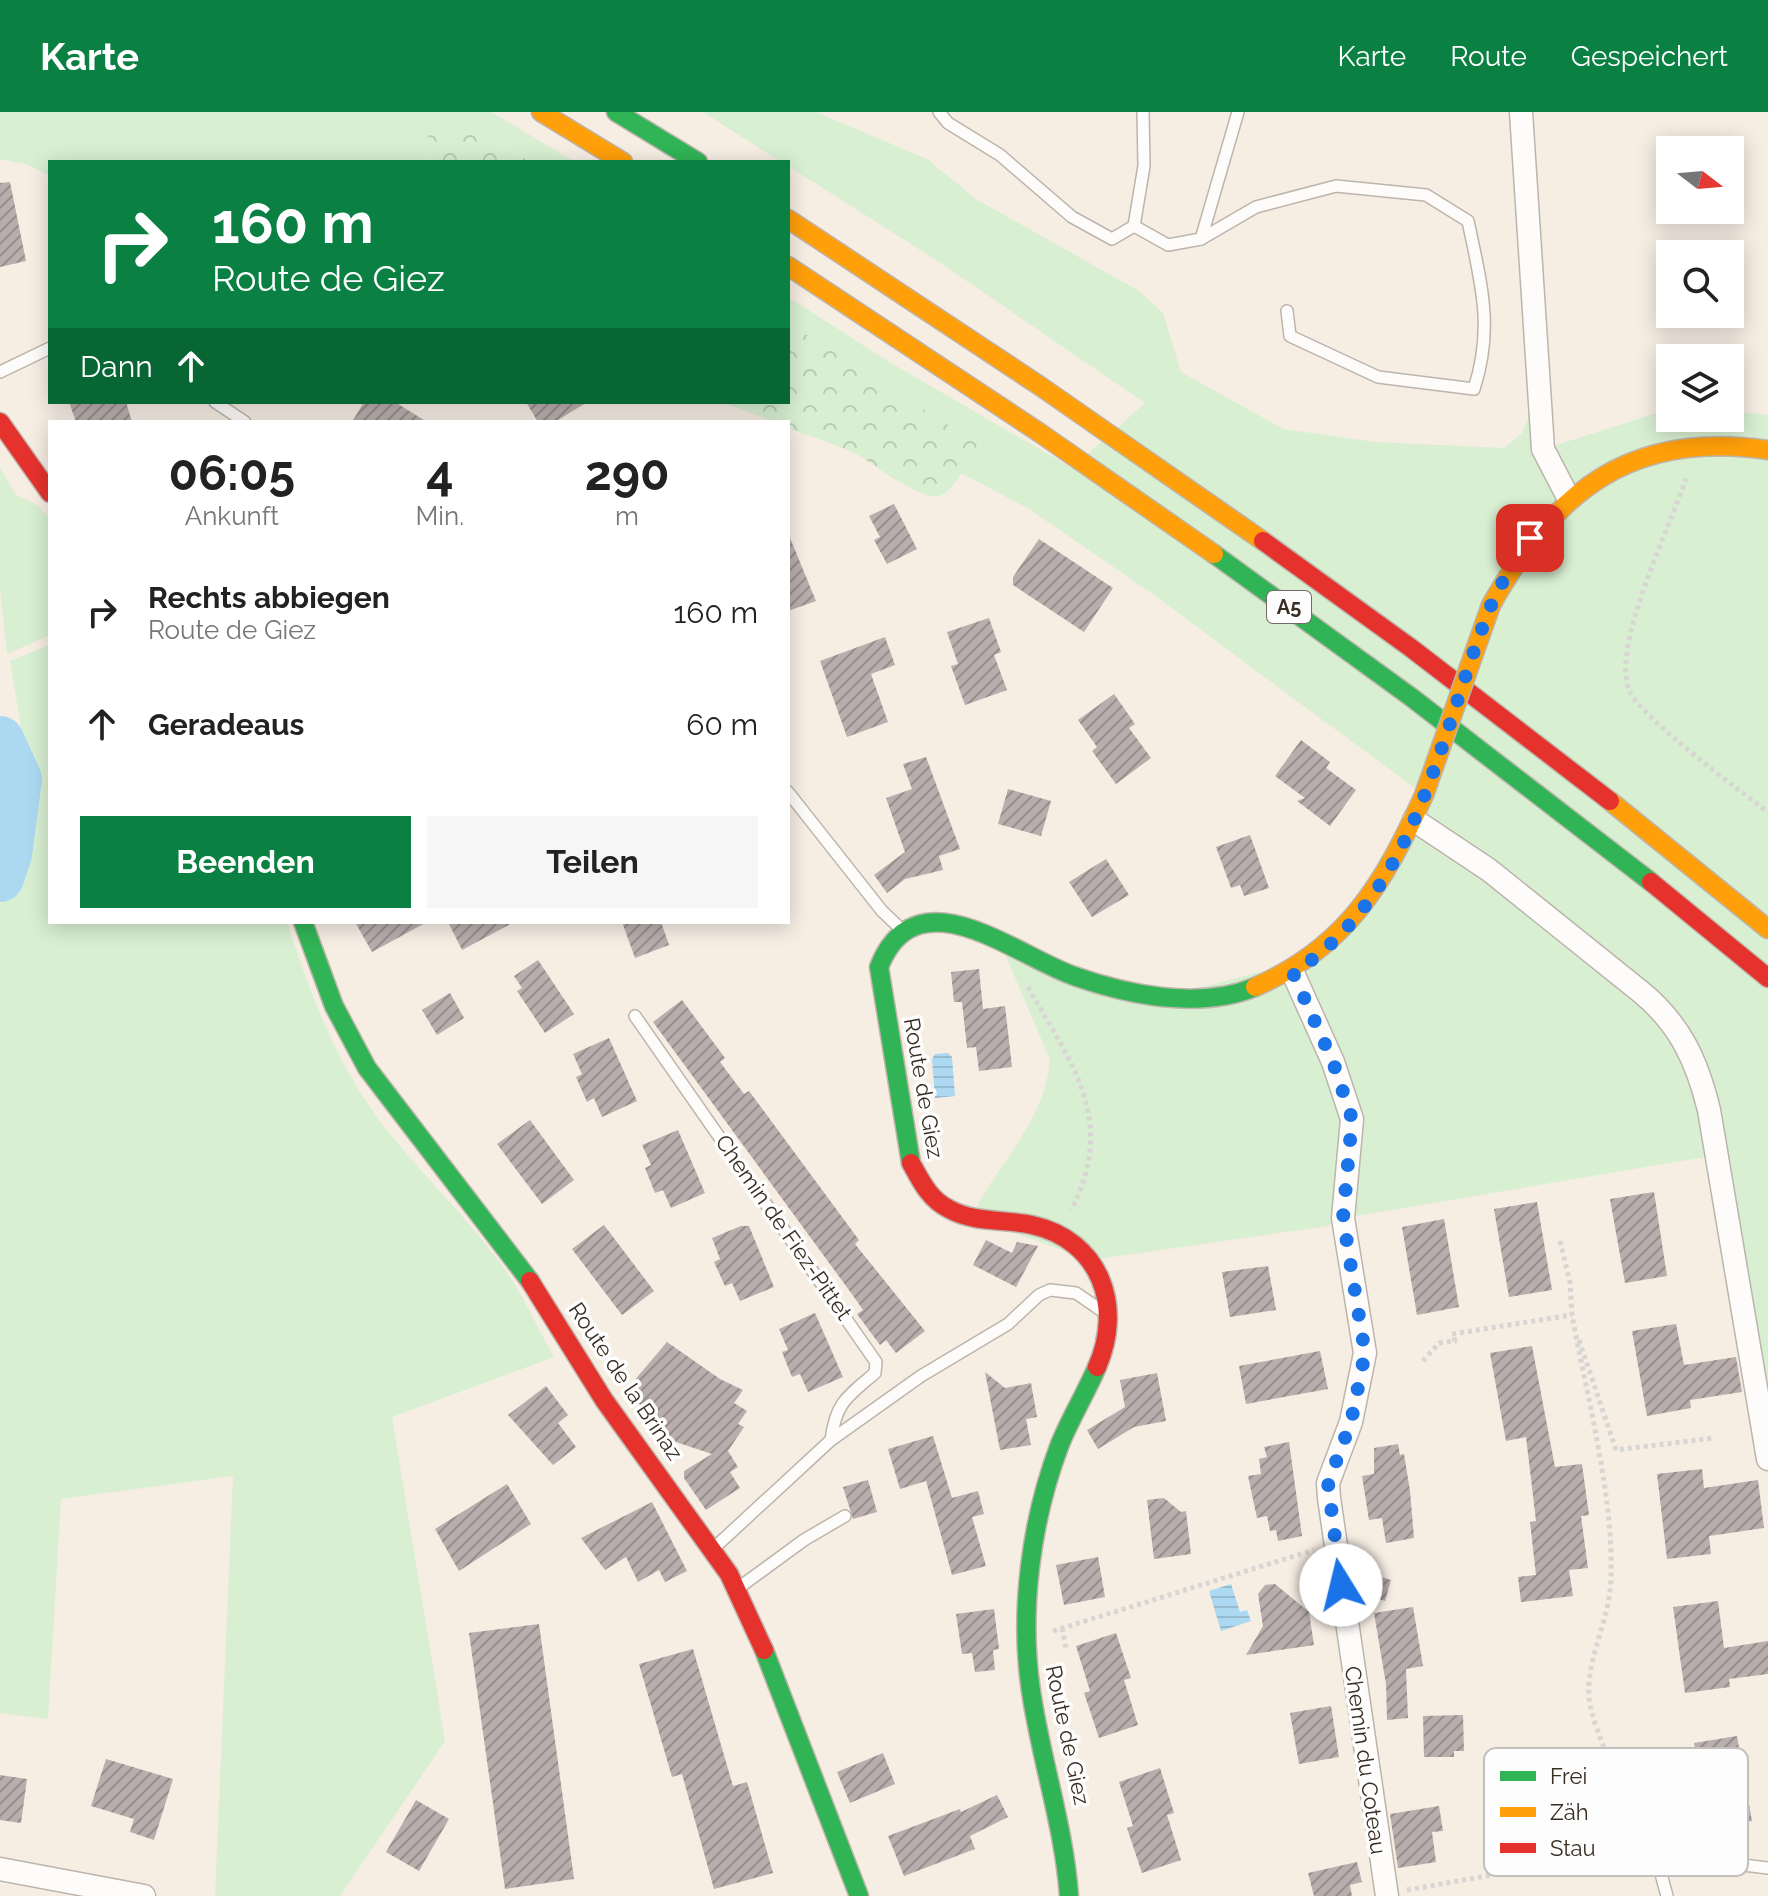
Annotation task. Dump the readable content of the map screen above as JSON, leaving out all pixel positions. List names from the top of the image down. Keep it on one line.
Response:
{"streets":{"main road":["A5","Route de Giez","Route de la Brinaz"],"street":["Chemin du Coteau"],"lane":["Chemin de Fiez-Pittet"]},"legend":["Frei","Zäh","Stau"],"north":"right","page":{"header":"Karte","nav":["Karte","Route","Gespeichert"],"turn":["160 m","Route de Giez"],"then":"Dann","eta":["06:05","Ankunft","4","Min.","290","m"],"list":[{"name":"Rechts abbiegen","note":"Route de Giez","value":"160 m"},{"name":"Geradeaus","value":"60 m"}],"buttons":["Beenden","Teilen"]}}
